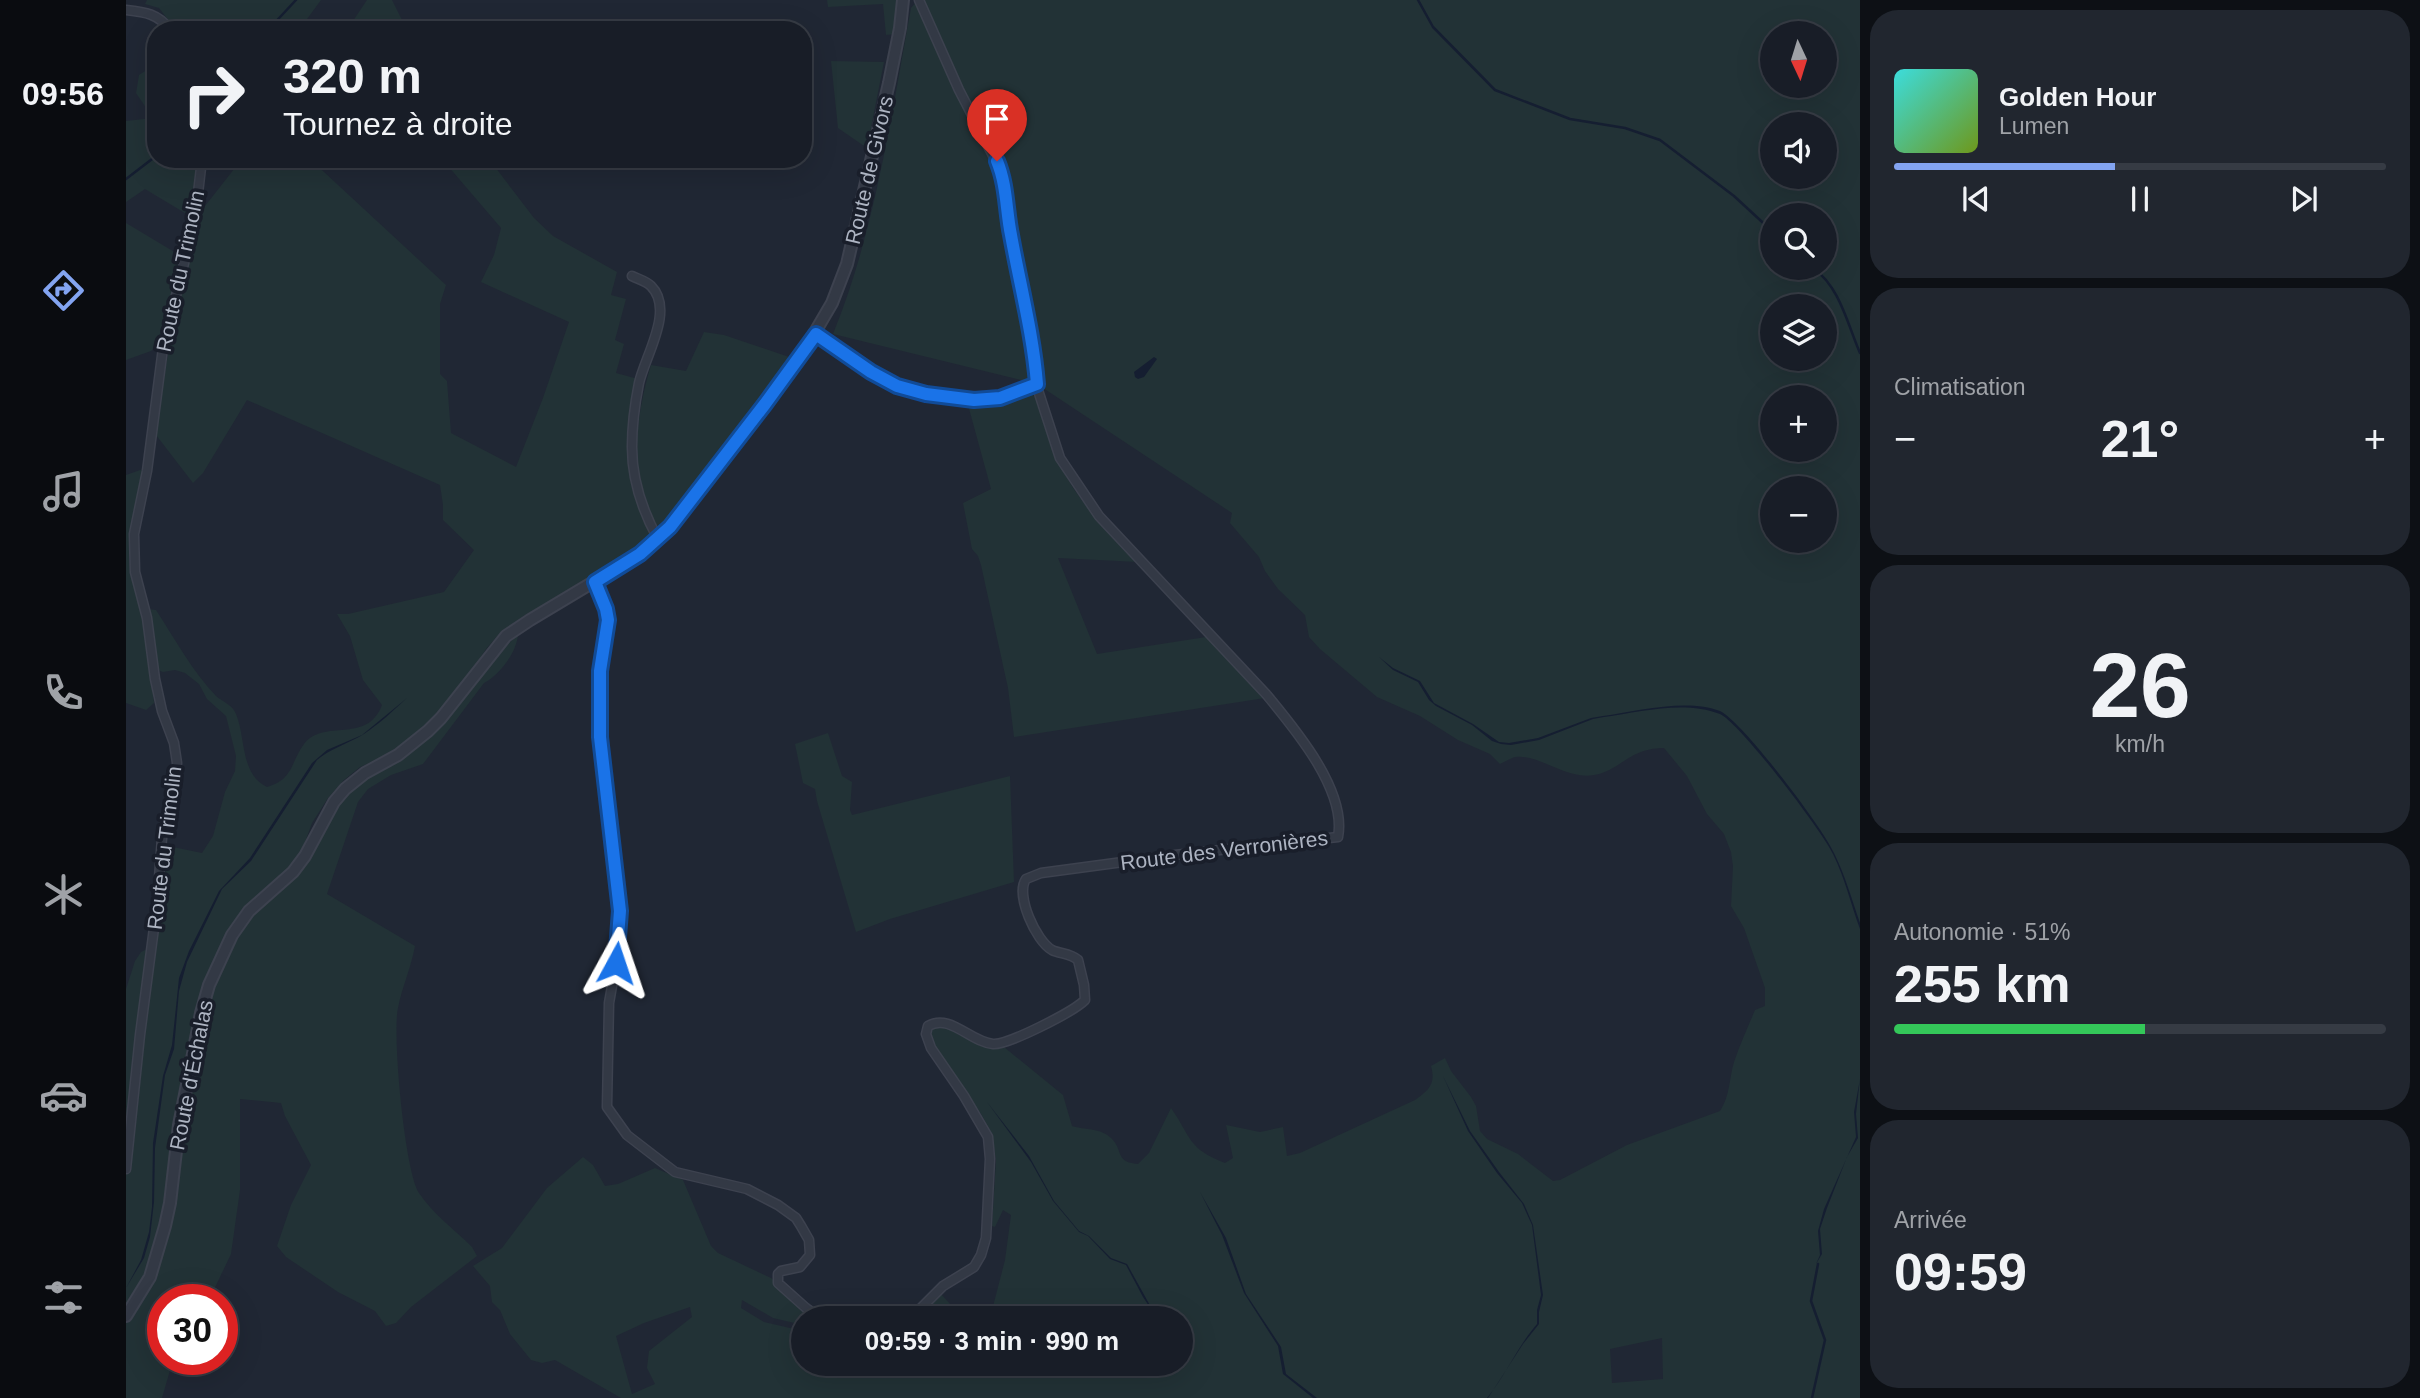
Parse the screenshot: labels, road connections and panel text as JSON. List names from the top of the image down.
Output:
{
  "streets": {
    "street": [
      "Route de Givors",
      "Route du Trimolin",
      "Route des Verronières",
      "Route d'Échalas"
    ]
  },
  "crossings": [
    ["Route de Givors", "Route d'Échalas"]
  ],
  "north": "bottom",
  "page": {
    "tabs": "09:56",
    "map_buttons": ["+", "−"],
    "turn": ["320 m", "Tournez à droite"],
    "song": ["Golden Hour", "Lumen"],
    "tile": [
      "Climatisation",
      ["26", "km/h"],
      ["Autonomie · 51%", "255 km"],
      ["Arrivée", "09:59"]
    ],
    "heat": ["−", "21°", "+"],
    "limit": "30",
    "trip": "09:59 · 3 min · 990 m"
  }
}
